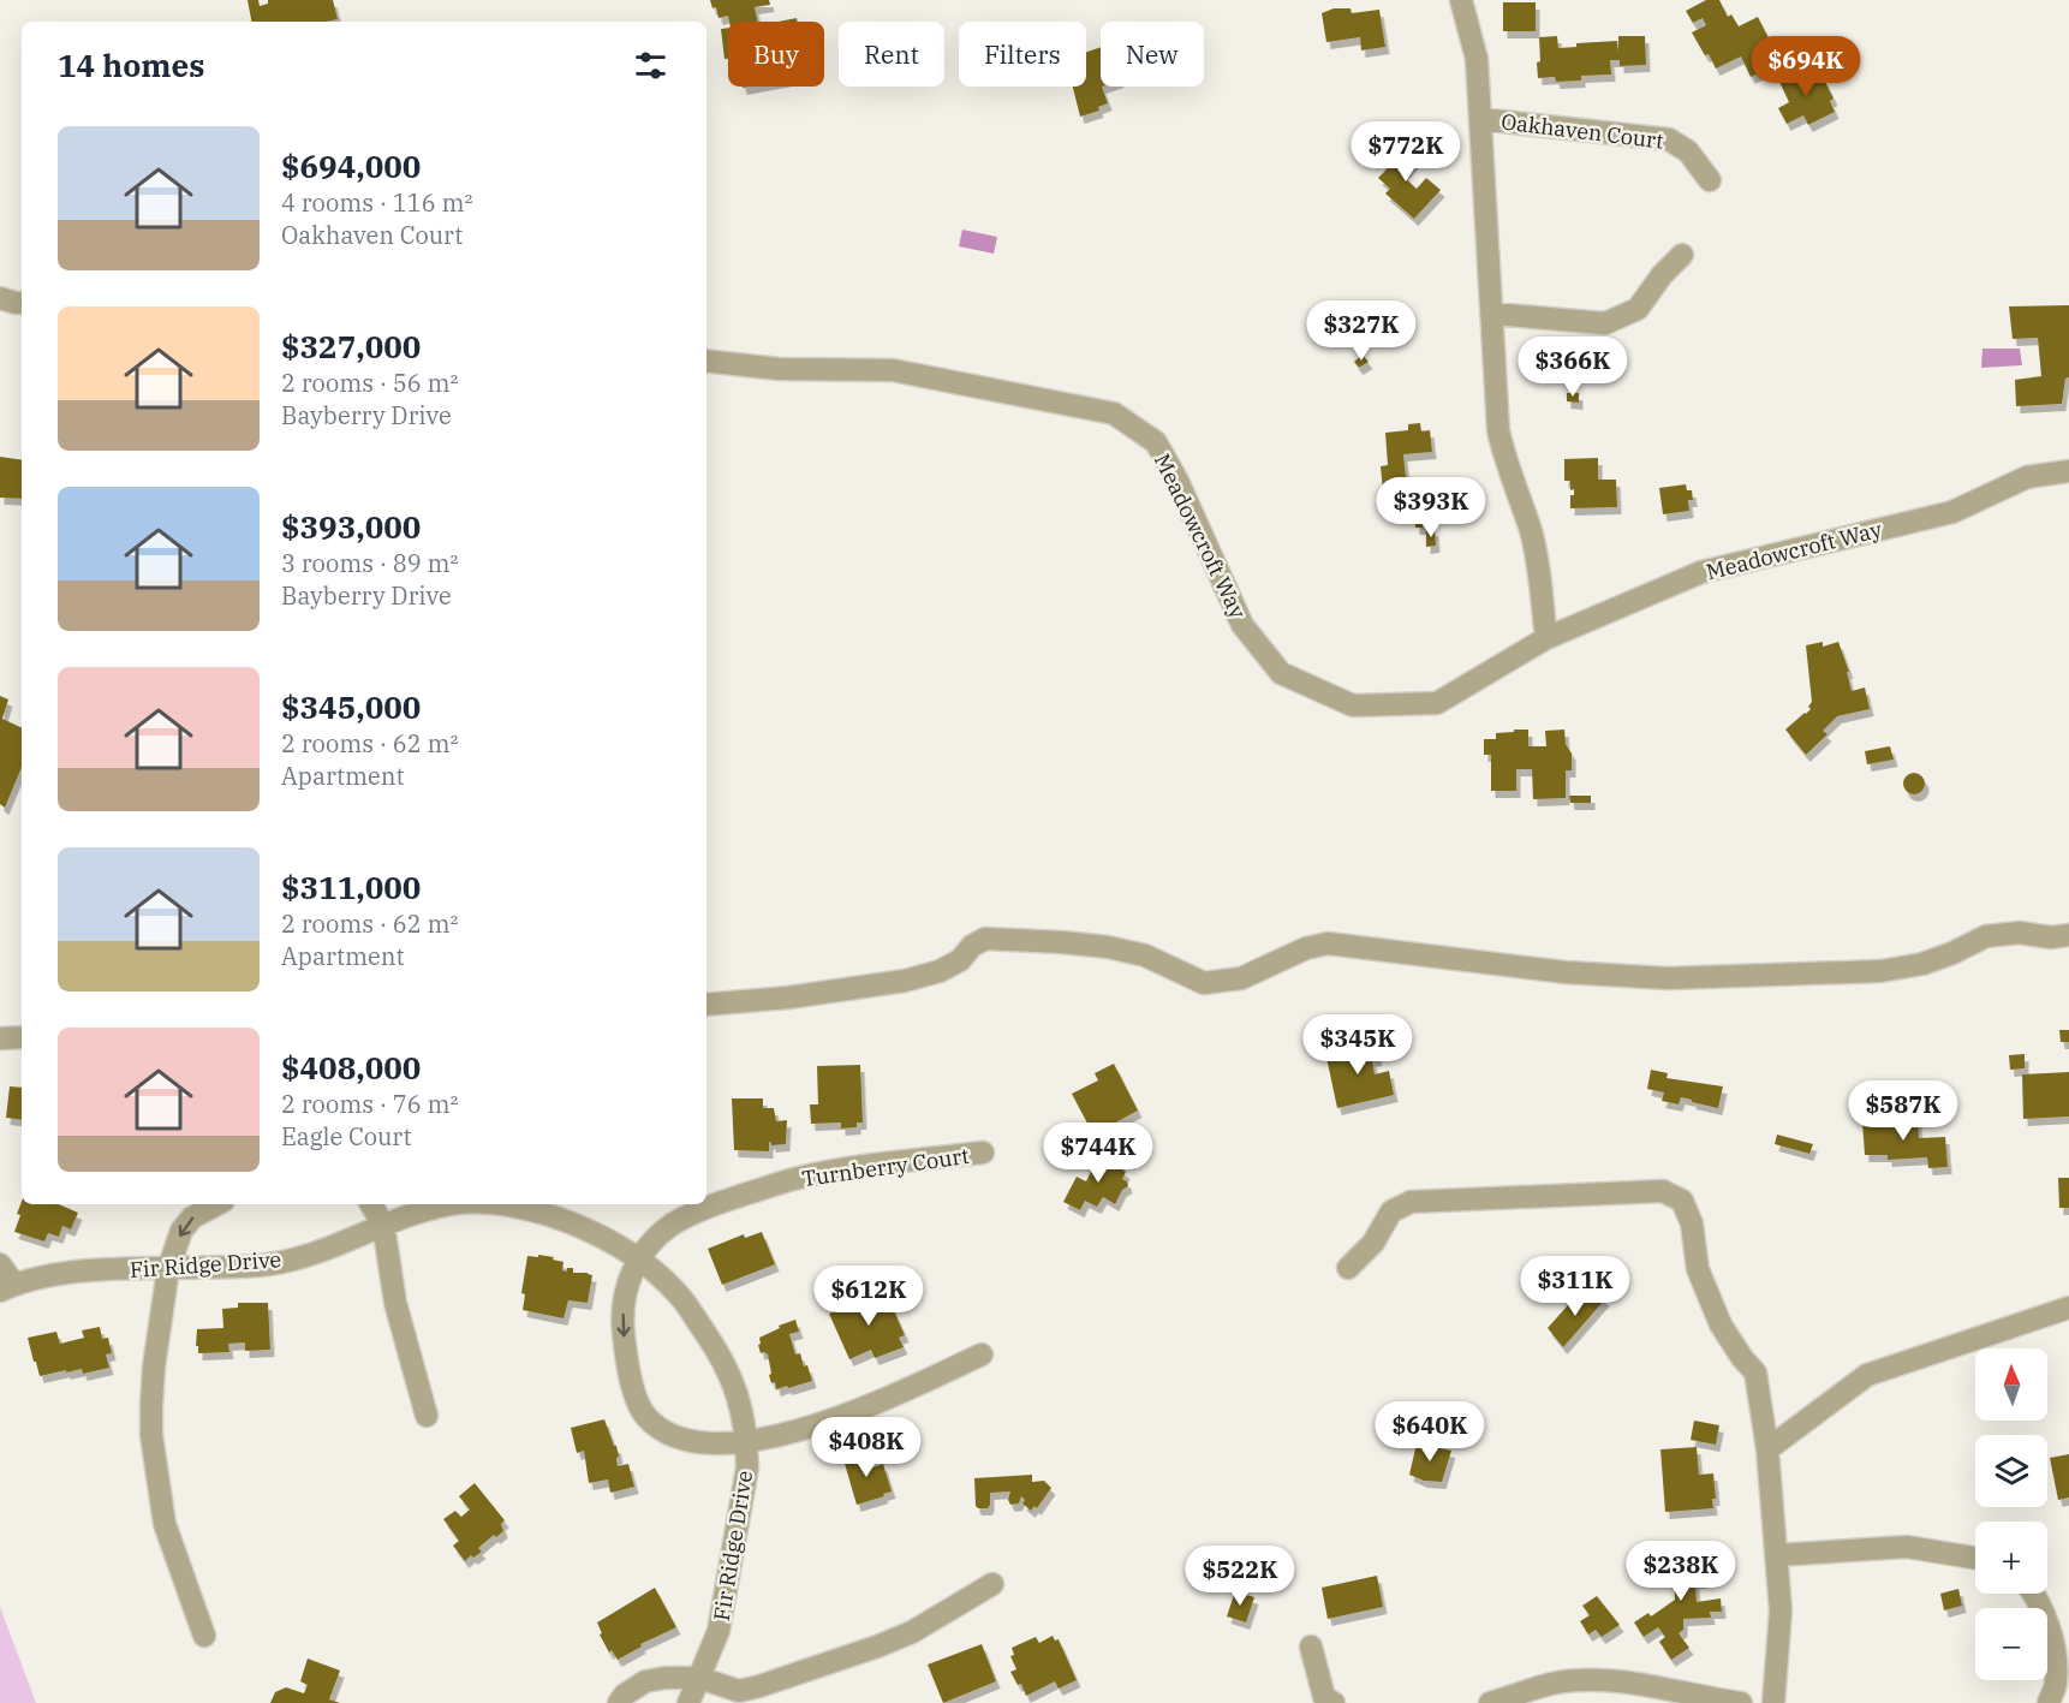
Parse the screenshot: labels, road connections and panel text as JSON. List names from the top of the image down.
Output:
{
  "streets": {
    "street": [
      "Oakhaven Court",
      "Meadowcroft Way",
      "Turnberry Court",
      "Fir Ridge Drive"
    ]
  },
  "crossings": [
    ["Turnberry Court", "Fir Ridge Drive"]
  ],
  "north": "top",
  "page": {
    "chip": [
      "Buy",
      "Rent",
      "Filters",
      "New"
    ],
    "heading": "14 homes",
    "price": [
      "$694K",
      "$772K",
      "$327K",
      "$366K",
      "$393K",
      "$345K",
      "$587K",
      "$744K",
      "$311K",
      "$612K",
      "$640K",
      "$408K",
      "$238K",
      "$522K"
    ],
    "list": [
      {
        "name": "$694,000",
        "note": "4 rooms · 116 m² · Oakhaven Court"
      },
      {
        "name": "$327,000",
        "note": "2 rooms · 56 m² · Bayberry Drive"
      },
      {
        "name": "$393,000",
        "note": "3 rooms · 89 m² · Bayberry Drive"
      },
      {
        "name": "$345,000",
        "note": "2 rooms · 62 m² · Apartment"
      },
      {
        "name": "$311,000",
        "note": "2 rooms · 62 m² · Apartment"
      },
      {
        "name": "$408,000",
        "note": "2 rooms · 76 m² · Eagle Court"
      }
    ],
    "map_buttons": ["+", "−"]
  }
}
